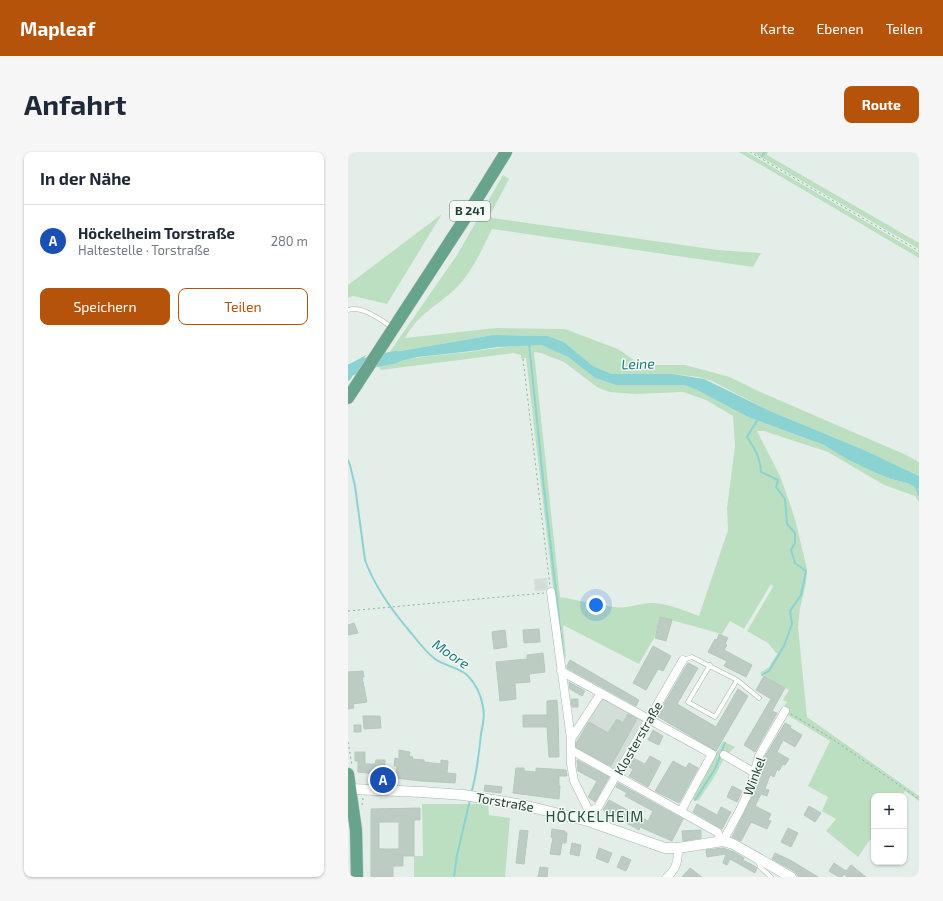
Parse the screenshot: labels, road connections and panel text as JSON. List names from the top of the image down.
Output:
{
  "streets": {
    "main road": ["B 241"],
    "street": ["Klosterstraße", "Winkel", "Torstraße"]
  },
  "crossings": [
    ["Klosterstraße", "Torstraße"],
    ["Winkel", "Torstraße"]
  ],
  "districts": ["HÖCKELHEIM"],
  "water": ["Leine", "Moore"],
  "page": {
    "header": "Mapleaf",
    "nav": ["Karte", "Ebenen", "Teilen"],
    "buttons": [
      "Route",
      ["Speichern", "Teilen"]
    ],
    "title": "Anfahrt",
    "heading": "In der Nähe",
    "list": [
      {
        "mark": "A",
        "name": "Höckelheim Torstraße",
        "note": "Haltestelle · Torstraße",
        "value": "280 m"
      }
    ],
    "pins": "A",
    "map_buttons": ["+", "−"]
  }
}
